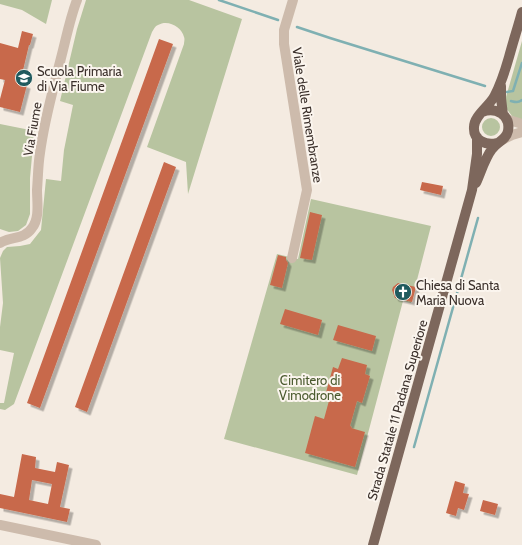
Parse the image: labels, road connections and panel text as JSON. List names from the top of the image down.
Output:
{
  "streets": {
    "main road": ["Strada Statale 11 Padana Superiore"],
    "street": ["Viale delle Rimembranze", "Via Fiume"]
  },
  "parks": ["Cimitero di Vimodrone"],
  "places": {
    "school or university": ["Scuola Primaria di Via Fiume"],
    "church": ["Chiesa di Santa Maria Nuova"]
  }
}
